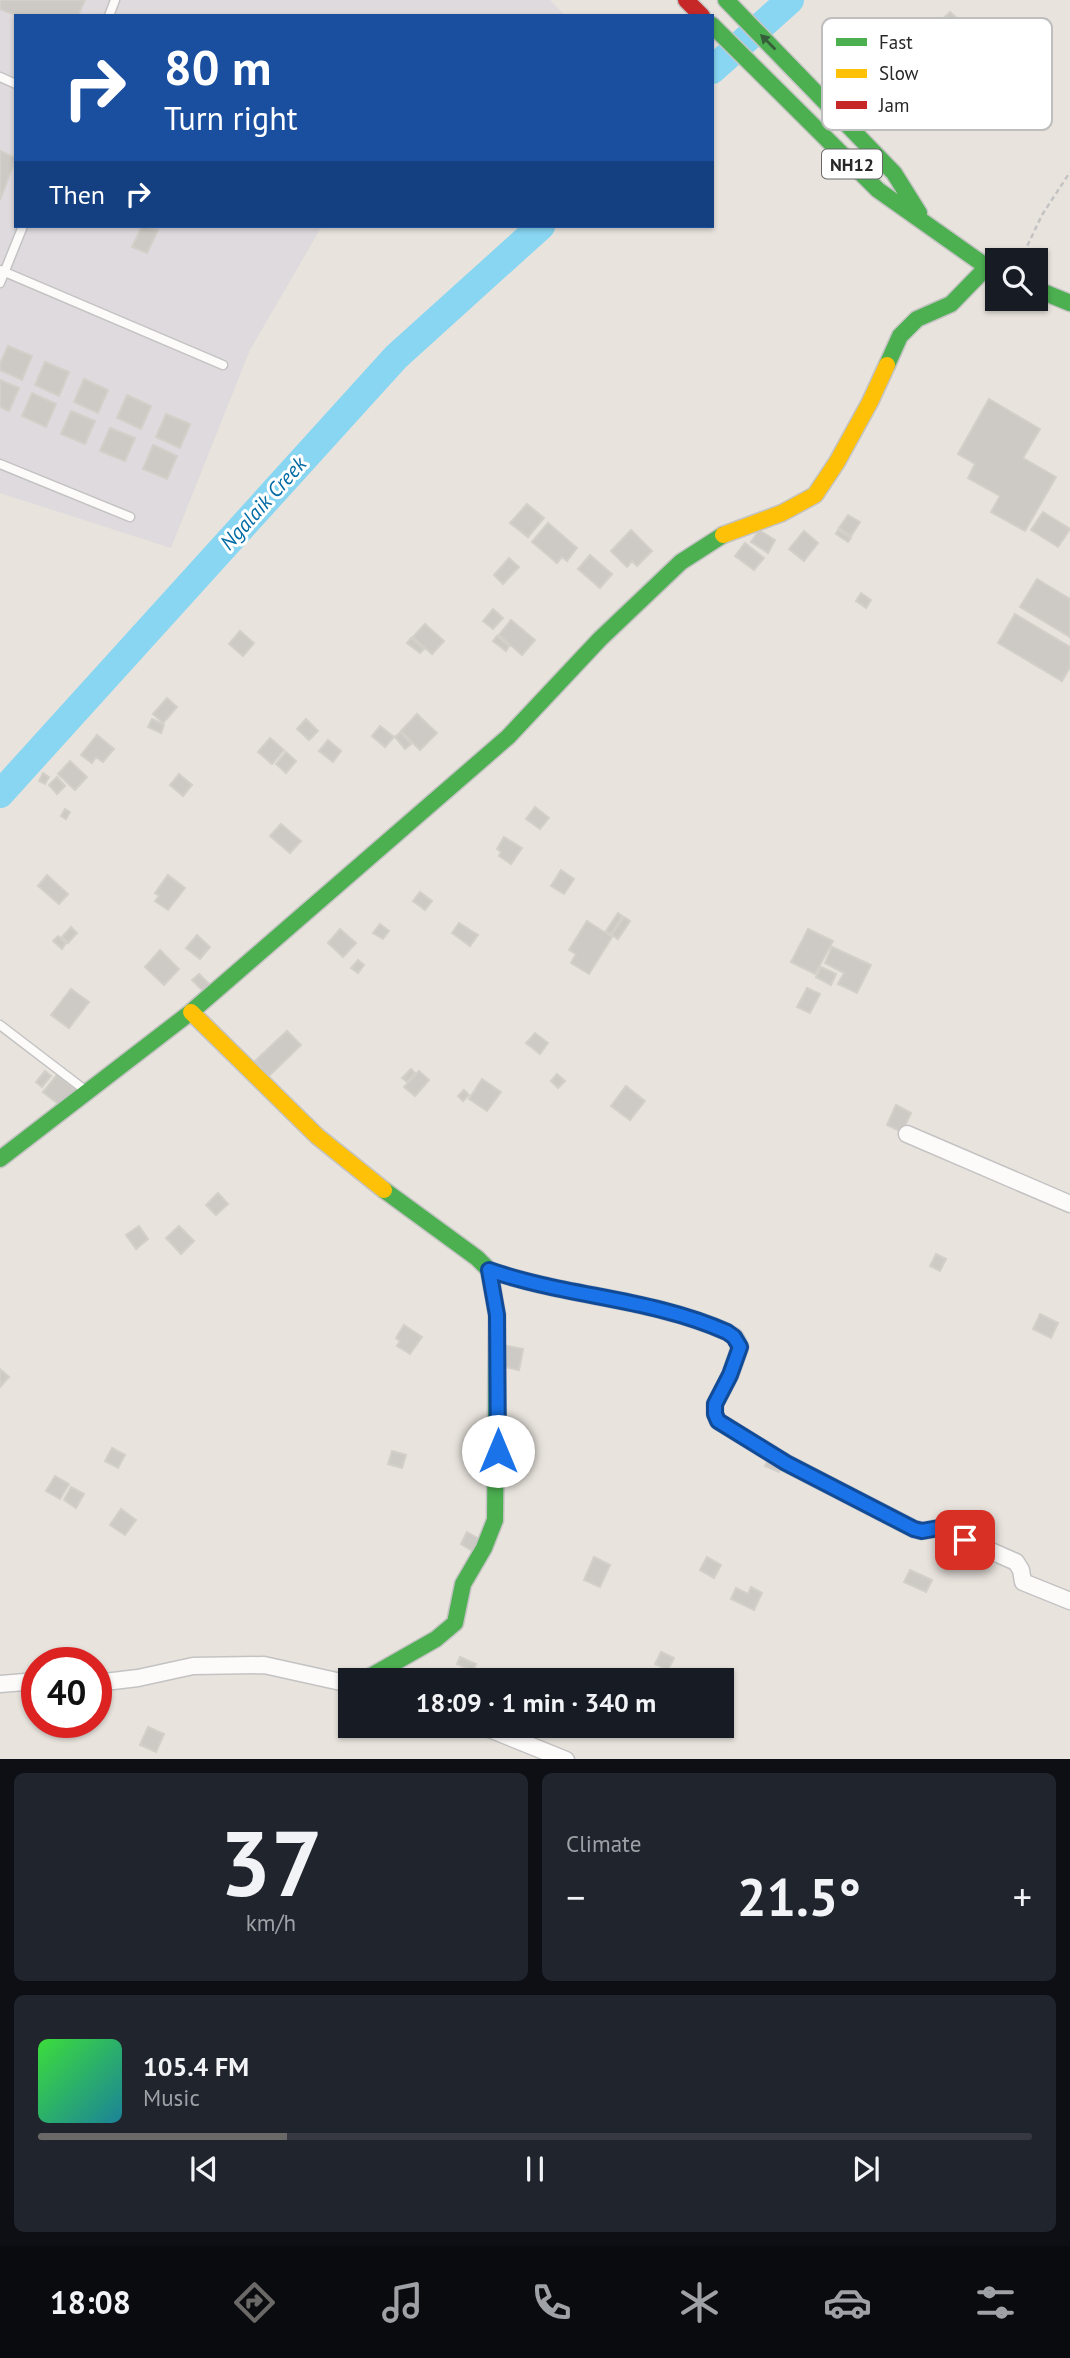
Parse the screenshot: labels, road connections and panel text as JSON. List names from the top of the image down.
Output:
{
  "streets": {
    "main road": ["NH12"]
  },
  "water": ["Ngalaik Creek"],
  "legend": ["Fast", "Slow", "Jam"],
  "page": {
    "turn": ["80 m", "Turn right"],
    "then": "Then",
    "limit": "40",
    "trip": "18:09 · 1 min · 340 m",
    "tile": [
      ["37", "km/h"],
      "Climate"
    ],
    "heat": ["−", "21.5°", "+"],
    "song": ["105.4 FM", "Music"],
    "tabs": "18:08"
  }
}
